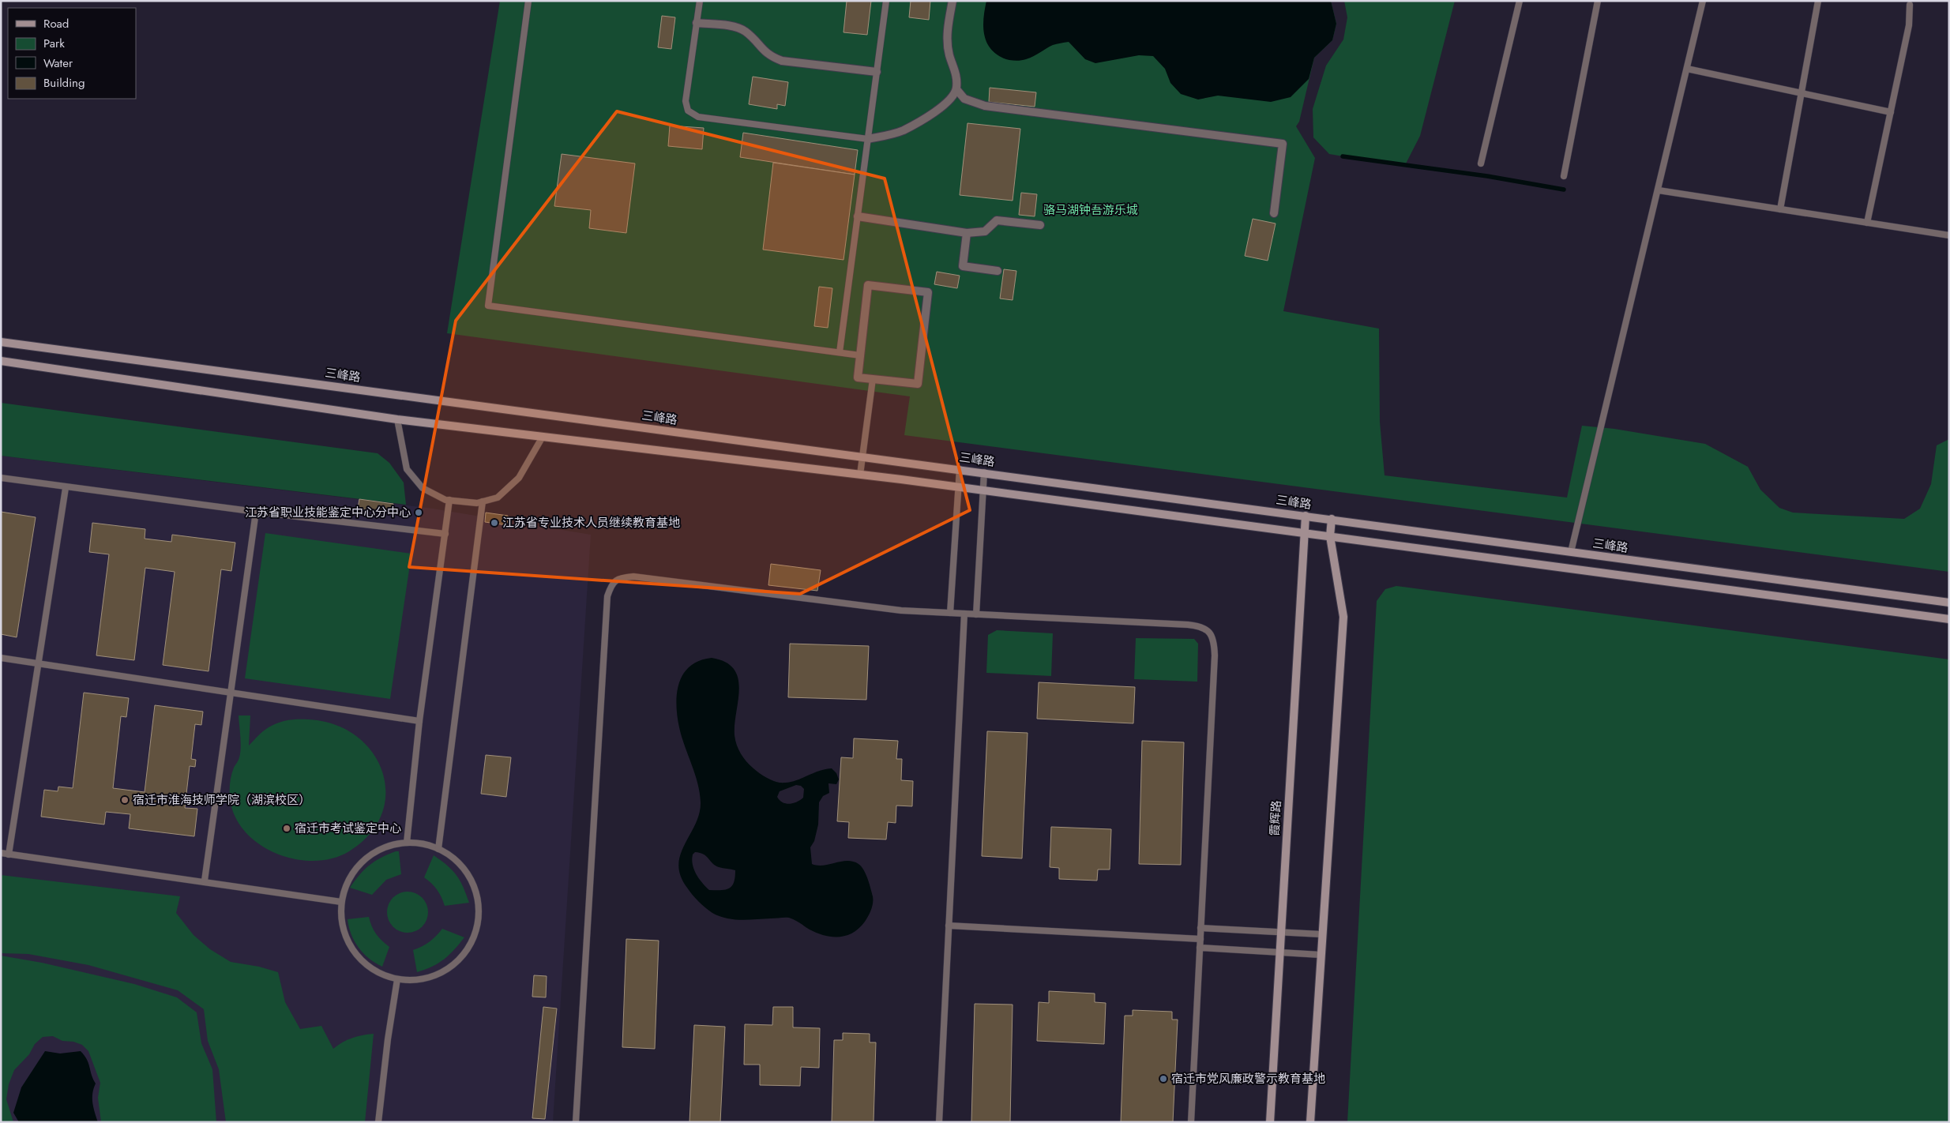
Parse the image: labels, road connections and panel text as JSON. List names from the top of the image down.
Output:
{
  "streets": {
    "main road": ["三峰路", "霞辉路"]
  },
  "crossings": [
    ["三峰路", "霞辉路"]
  ],
  "parks": ["骆马湖钟吾游乐城"],
  "places": [
    "江苏省职业技能鉴定中心分中心",
    "江苏省专业技术人员继续教育基地",
    "宿迁市淮海技师学院（湖滨校区）",
    "宿迁市考试鉴定中心",
    "宿迁市党风廉政警示教育基地"
  ],
  "legend": [
    "Road",
    "Park",
    "Water",
    "Building"
  ]
}
